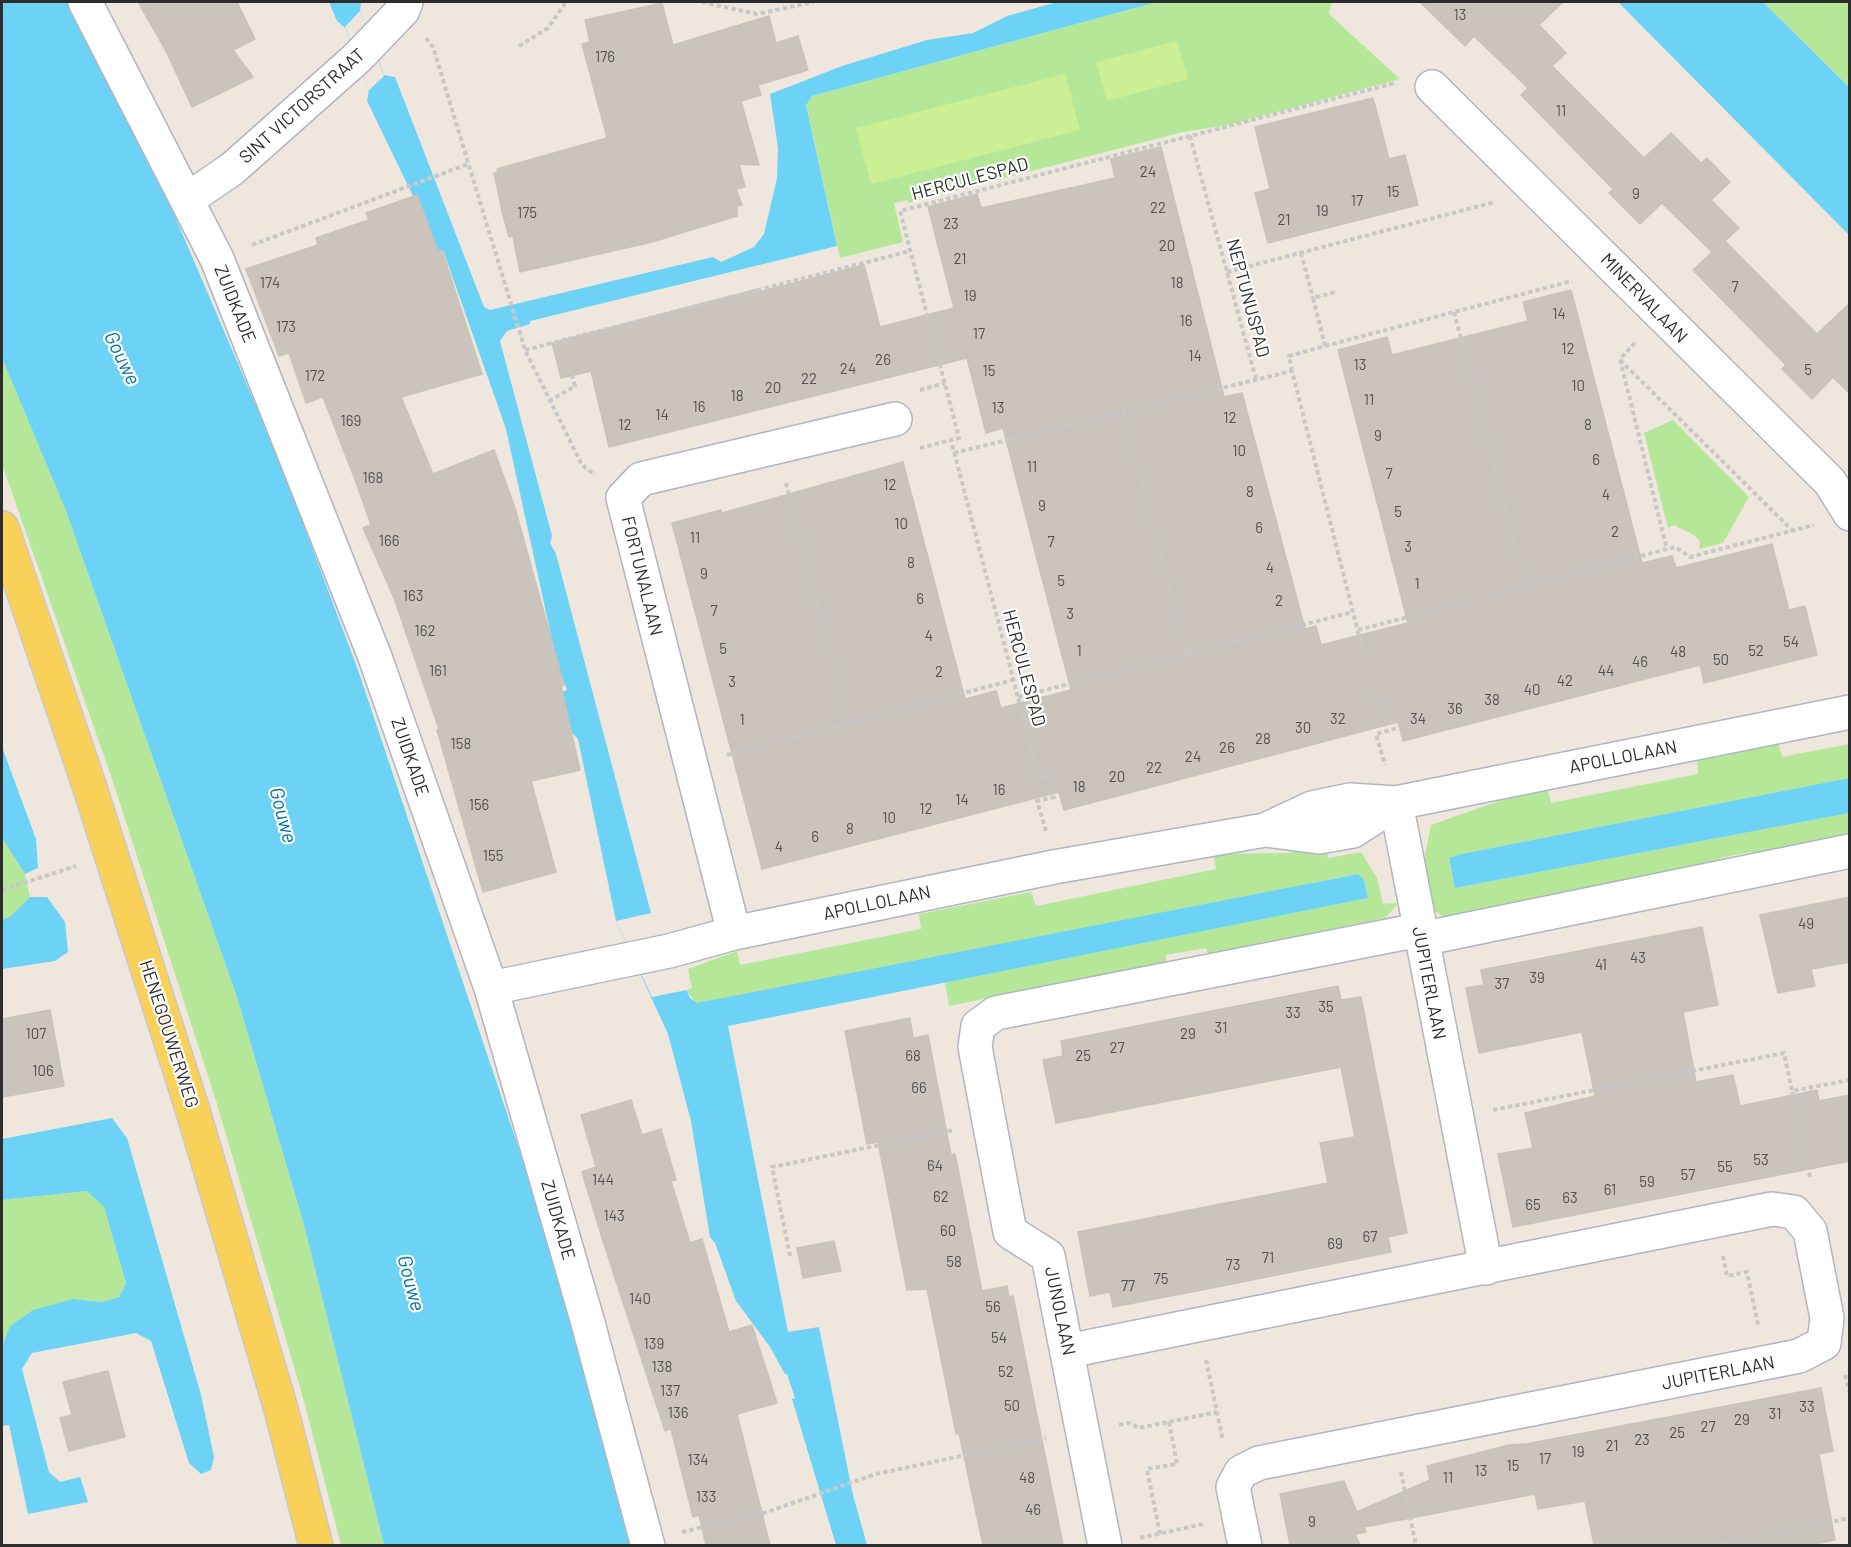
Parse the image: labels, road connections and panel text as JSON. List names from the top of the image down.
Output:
{
  "streets": {
    "main road": ["HENEGOUWERWEG"],
    "street": [
      "SINT VICTORSTRAAT",
      "MINERVALAAN",
      "ZUIDKADE",
      "FORTUNALAAN",
      "APOLLOLAAN",
      "JUPITERLAAN",
      "JUNOLAAN"
    ],
    "path": ["HERCULESPAD", "NEPTUNUSPAD"]
  },
  "crossings": [
    ["SINT VICTORSTRAAT", "ZUIDKADE"],
    ["HERCULESPAD", "NEPTUNUSPAD"],
    ["HERCULESPAD", "APOLLOLAAN"],
    ["ZUIDKADE", "APOLLOLAAN"],
    ["FORTUNALAAN", "APOLLOLAAN"],
    ["APOLLOLAAN", "JUPITERLAAN"],
    ["JUPITERLAAN", "JUNOLAAN"]
  ],
  "water": ["Gouwe"],
  "house_numbers": [
    "13",
    "176",
    "11",
    "24",
    "15",
    "9",
    "17",
    "22",
    "19",
    "175",
    "21",
    "23",
    "20",
    "21",
    "174",
    "18",
    "7",
    "19",
    "14",
    "16",
    "173",
    "17",
    "12",
    "14",
    "26",
    "13",
    "24",
    "5",
    "15",
    "172",
    "22",
    "10",
    "20",
    "18",
    "11",
    "16",
    "13",
    "14",
    "12",
    "169",
    "12",
    "8",
    "9",
    "10",
    "6",
    "11",
    "7",
    "168",
    "12",
    "8",
    "4",
    "9",
    "5",
    "10",
    "6",
    "2",
    "11",
    "166",
    "7",
    "3",
    "8",
    "4",
    "9",
    "5",
    "1",
    "163",
    "6",
    "2",
    "7",
    "3",
    "162",
    "4",
    "54",
    "5",
    "1",
    "52",
    "48",
    "50",
    "46",
    "161",
    "44",
    "2",
    "42",
    "3",
    "40",
    "38",
    "36",
    "32",
    "34",
    "1",
    "30",
    "28",
    "158",
    "26",
    "24",
    "22",
    "20",
    "18",
    "16",
    "14",
    "156",
    "12",
    "10",
    "8",
    "6",
    "4",
    "155",
    "49",
    "43",
    "41",
    "39",
    "37",
    "35",
    "33",
    "31",
    "107",
    "29",
    "27",
    "68",
    "25",
    "106",
    "66",
    "53",
    "64",
    "55",
    "57",
    "144",
    "59",
    "61",
    "62",
    "63",
    "65",
    "143",
    "60",
    "67",
    "69",
    "71",
    "58",
    "73",
    "75",
    "77",
    "140",
    "56",
    "54",
    "139",
    "138",
    "52",
    "137",
    "50",
    "33",
    "136",
    "31",
    "29",
    "27",
    "25",
    "23",
    "21",
    "19",
    "17",
    "134",
    "15",
    "13",
    "48",
    "11",
    "133",
    "46",
    "9"
  ]
}
